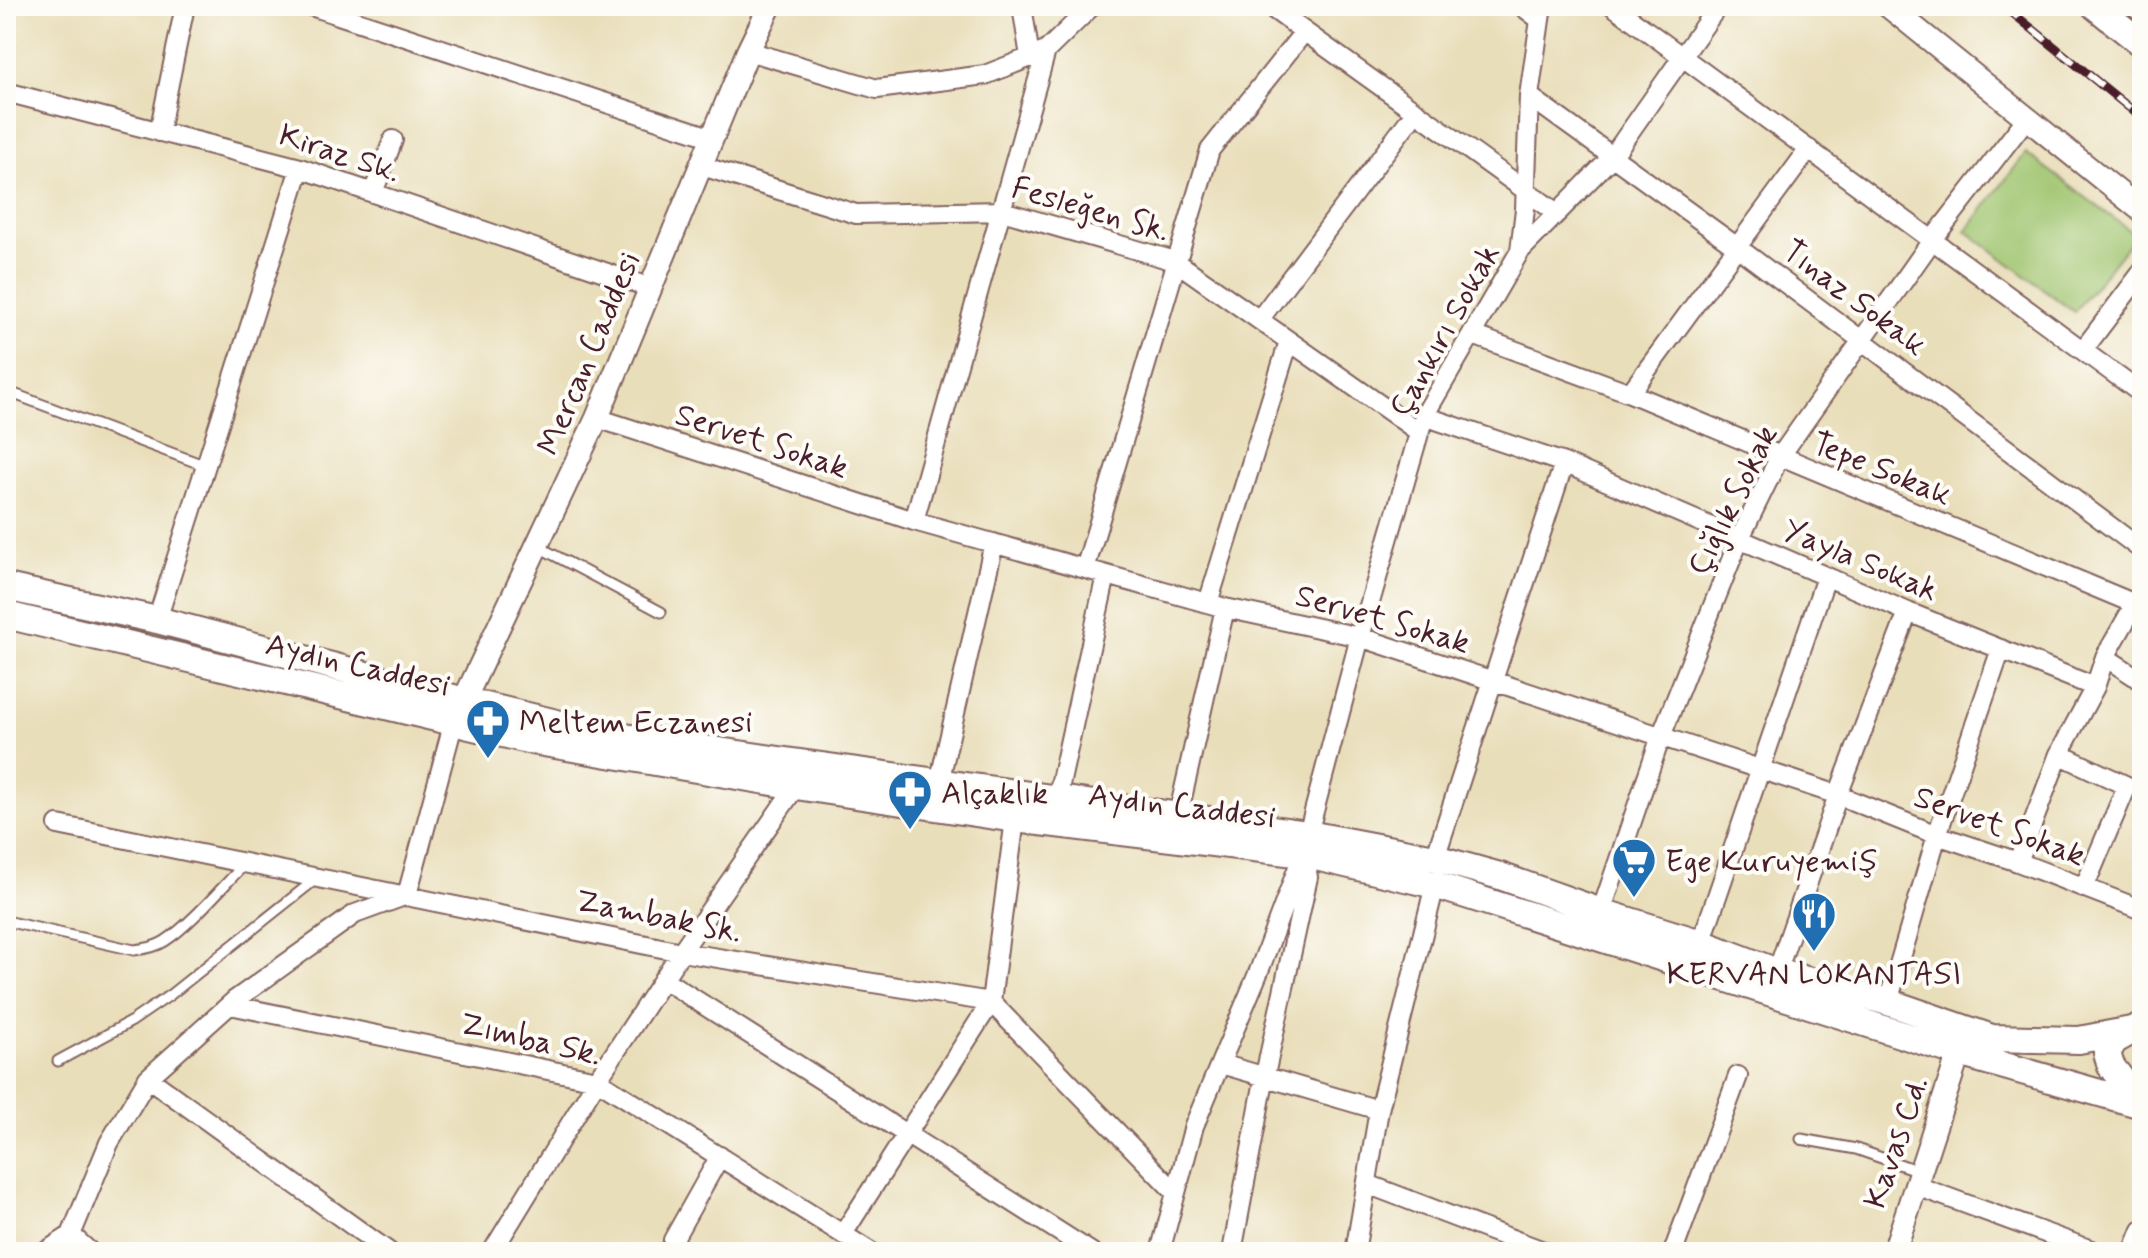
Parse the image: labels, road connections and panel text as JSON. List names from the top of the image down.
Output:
{
  "streets": {
    "main road": ["Aydın Caddesi"],
    "street": [
      "Kiraz Sk.",
      "Fesleğen Sk.",
      "Tınaz Sokak",
      "Çankırı Sokak",
      "Mercan Caddesi",
      "Servet Sokak",
      "Tepe Sokak",
      "Çığlık Sokak",
      "Yayla Sokak",
      "Zambak Sk.",
      "Zımba Sk.",
      "Kavas Cd."
    ]
  },
  "crossings": [
    ["Kiraz Sk.", "Mercan Caddesi"],
    ["Fesleğen Sk.", "Çankırı Sokak"],
    ["Fesleğen Sk.", "Mercan Caddesi"],
    ["Fesleğen Sk.", "Yayla Sokak"],
    ["Tınaz Sokak", "Çankırı Sokak"],
    ["Tınaz Sokak", "Çığlık Sokak"],
    ["Çankırı Sokak", "Servet Sokak"],
    ["Çankırı Sokak", "Tepe Sokak"],
    ["Çankırı Sokak", "Yayla Sokak"],
    ["Çankırı Sokak", "Aydın Caddesi"],
    ["Mercan Caddesi", "Servet Sokak"],
    ["Mercan Caddesi", "Aydın Caddesi"],
    ["Servet Sokak", "Çığlık Sokak"],
    ["Tepe Sokak", "Çığlık Sokak"],
    ["Çığlık Sokak", "Yayla Sokak"],
    ["Çığlık Sokak", "Aydın Caddesi"],
    ["Aydın Caddesi", "Kavas Cd."]
  ],
  "places": {
    "pharmacy": ["Meltem Eczanesi", "Alçaklık"],
    "supermarket": ["Ege Kuruyemiş"],
    "restaurant": ["KERVAN LOKANTASI"]
  }
}
